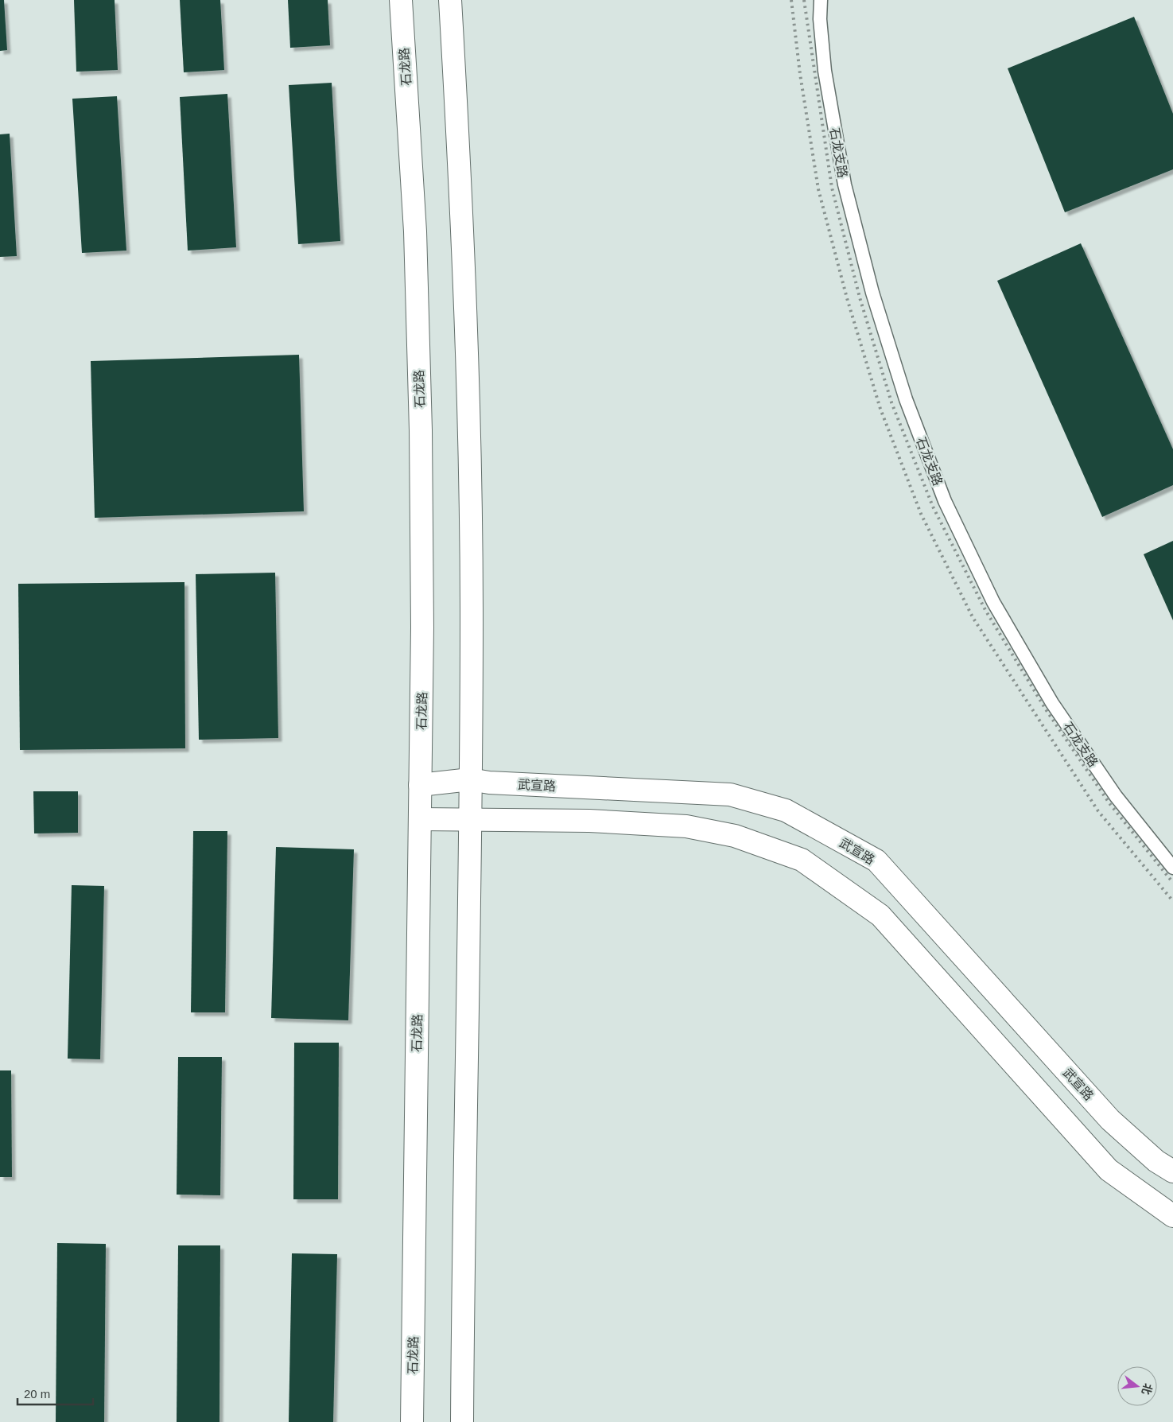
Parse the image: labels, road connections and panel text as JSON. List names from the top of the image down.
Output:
{
  "streets": {
    "main road": ["石龙路", "武宣路"],
    "lane": ["石龙支路"]
  },
  "crossings": [
    ["石龙路", "武宣路"]
  ],
  "scale_bar": "20 m",
  "north": "right"
}
